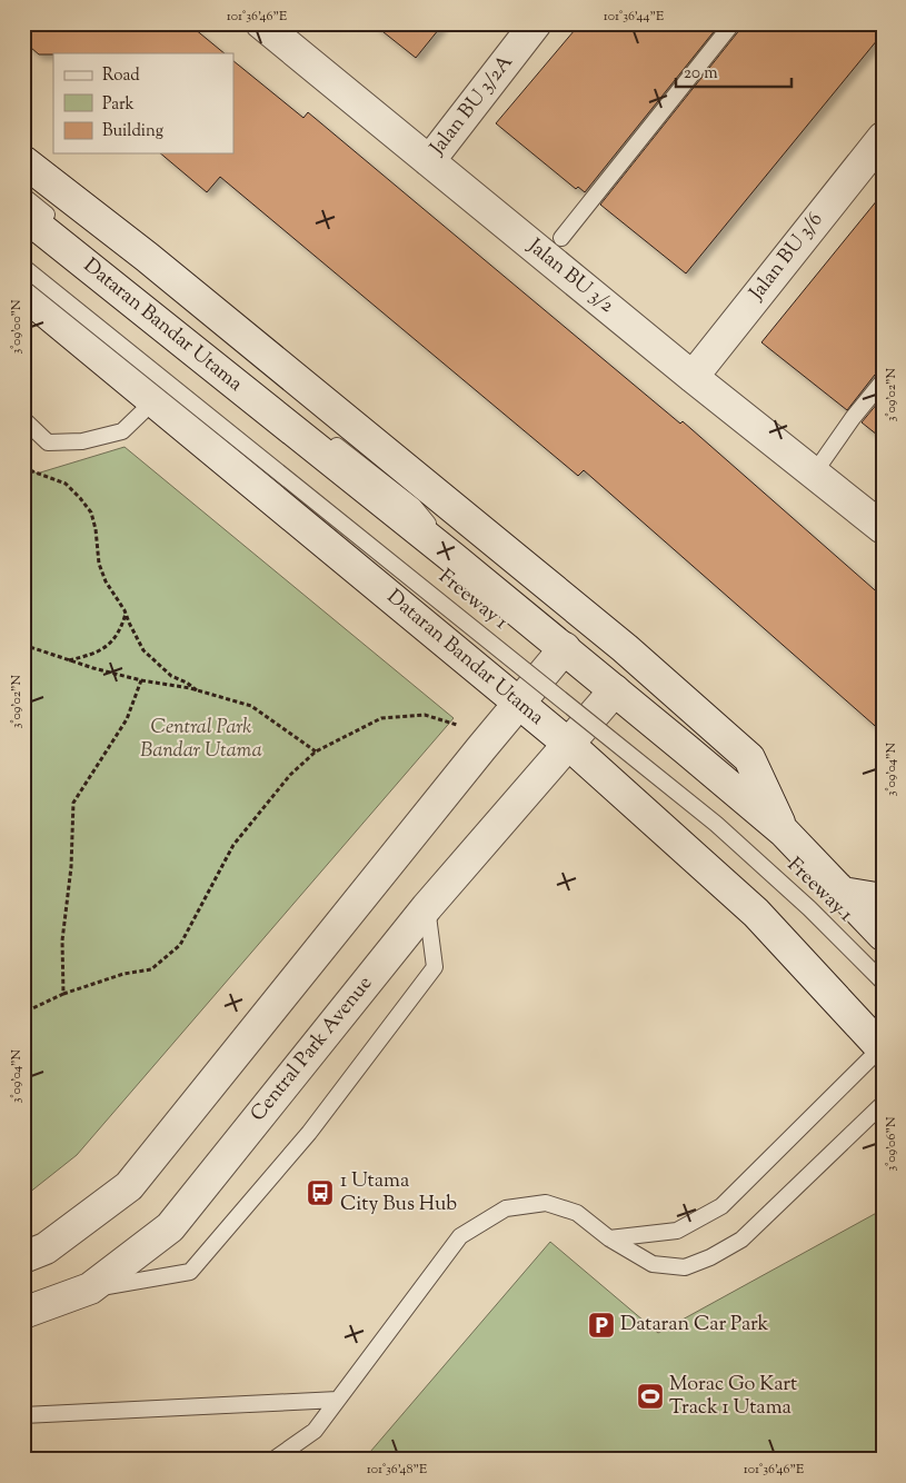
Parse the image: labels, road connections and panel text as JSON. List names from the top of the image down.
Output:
{
  "streets": {
    "main road": [
      "Jalan BU 3/2A",
      "Jalan BU 3/6",
      "Jalan BU 3/2",
      "Dataran Bandar Utama",
      "Central Park Avenue"
    ],
    "lane": ["Freeway 1"]
  },
  "crossings": [
    ["Jalan BU 3/2A", "Jalan BU 3/2"],
    ["Jalan BU 3/6", "Jalan BU 3/2"],
    ["Dataran Bandar Utama", "Central Park Avenue"]
  ],
  "parks": ["Central Park Bandar Utama"],
  "places": {
    "bus stop": ["1 Utama City Bus Hub"],
    "parking": ["Dataran Car Park"],
    "sports": ["Morac Go Kart Track 1 Utama"]
  },
  "legend": ["Road", "Park", "Building"],
  "scale_bar": "20 m",
  "coordinates": [
    "101°36'46\"E",
    "101°36'44\"E",
    "3°09'00\"N",
    "3°09'02\"N",
    "3°09'04\"N",
    "3°09'06\"N",
    "101°36'48\"E"
  ]
}
